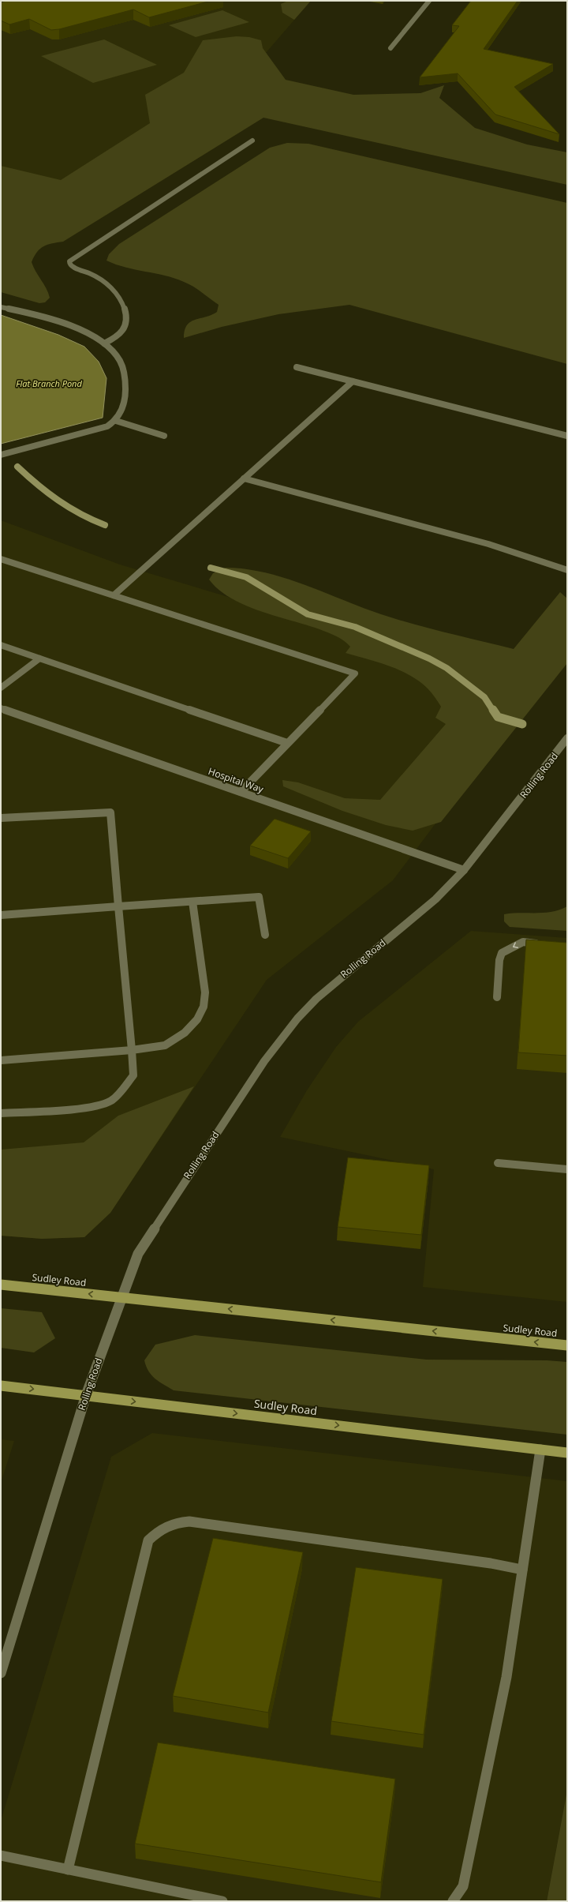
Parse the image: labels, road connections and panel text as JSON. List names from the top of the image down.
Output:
{
  "streets": {
    "main road": ["Sudley Road"],
    "street": ["Rolling Road", "Hospital Way"]
  },
  "crossings": [
    ["Rolling Road", "Hospital Way"],
    ["Rolling Road", "Sudley Road"]
  ],
  "water": ["Flat Branch Pond"]
}
